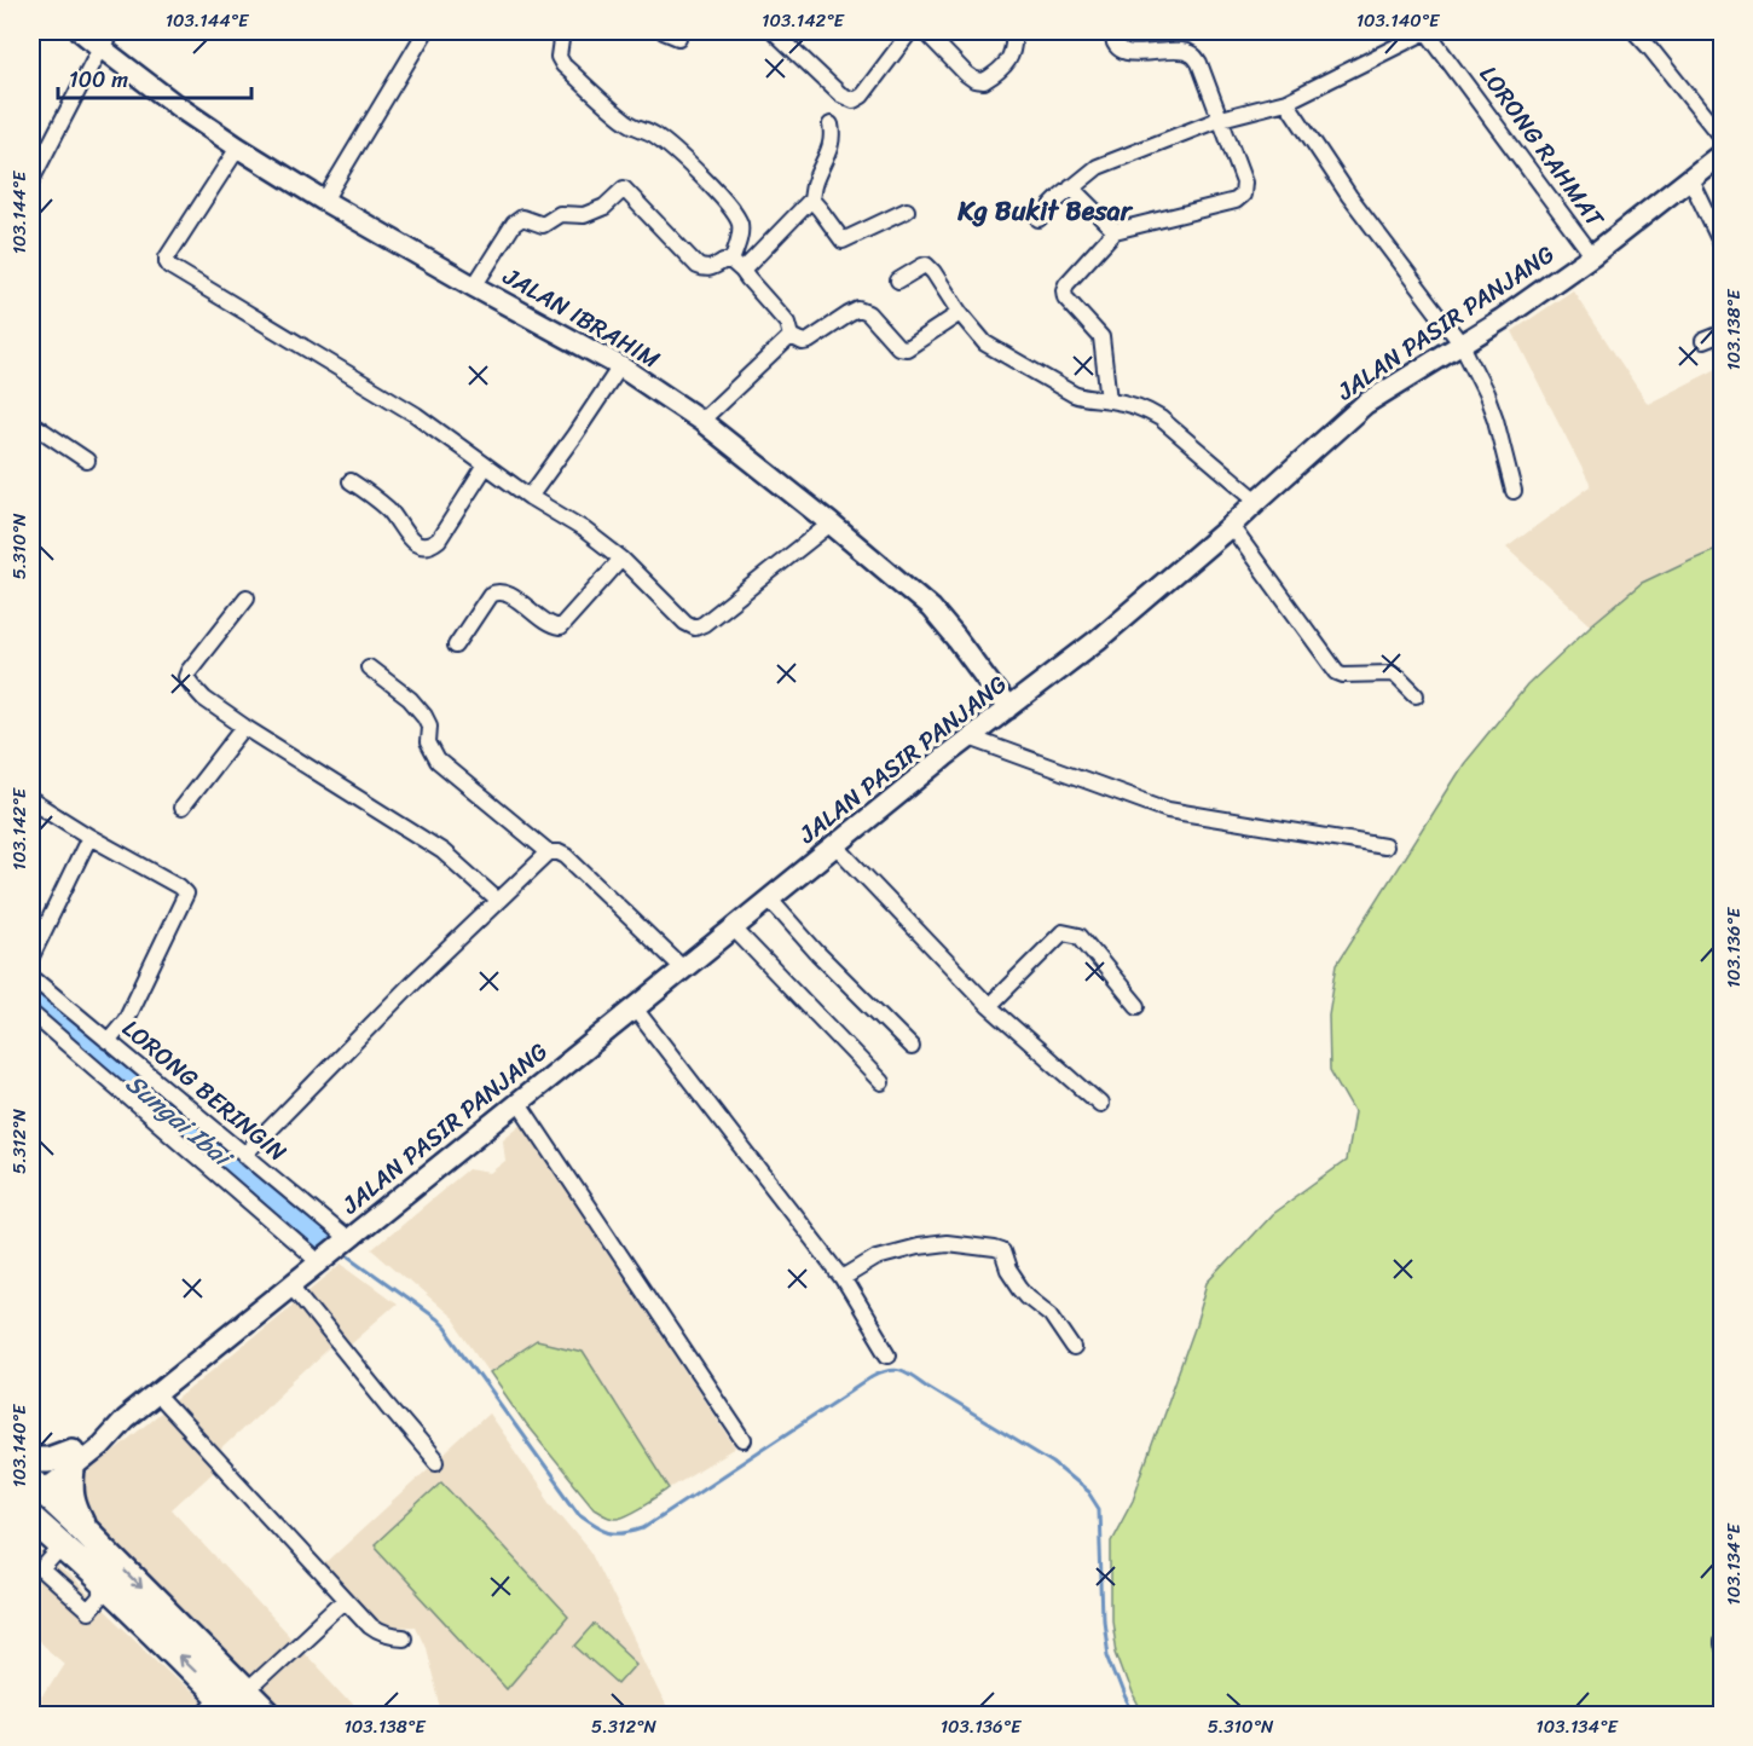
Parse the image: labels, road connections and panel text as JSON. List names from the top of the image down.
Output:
{
  "streets": {
    "main road": ["JALAN IBRAHIM", "JALAN PASIR PANJANG"],
    "street": ["LORONG RAHMAT", "LORONG BERINGIN"]
  },
  "crossings": [
    ["LORONG RAHMAT", "JALAN PASIR PANJANG"],
    ["JALAN IBRAHIM", "JALAN PASIR PANJANG"],
    ["JALAN PASIR PANJANG", "LORONG BERINGIN"]
  ],
  "districts": ["Kg Bukit Besar"],
  "water": ["Sungai Ibai"],
  "scale_bar": "100 m",
  "coordinates": [
    "103.144°E",
    "103.142°E",
    "103.140°E",
    "103.138°E",
    "5.310°N",
    "103.136°E",
    "5.312°N",
    "103.134°E"
  ]
}
